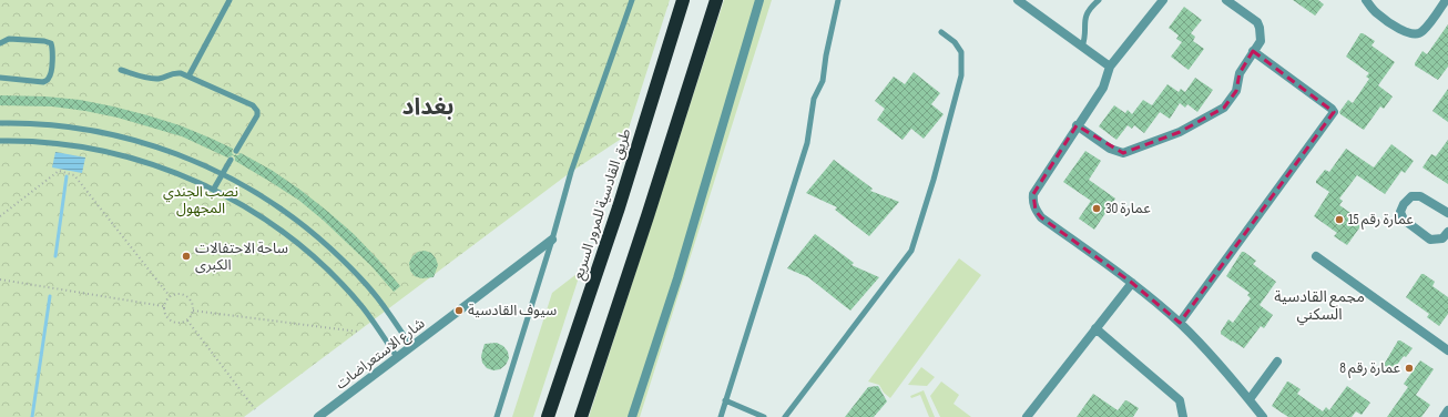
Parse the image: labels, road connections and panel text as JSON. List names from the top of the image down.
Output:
{
  "streets": {
    "highway": ["طريق القادسية للمرور السريع"],
    "street": ["شارع الاستعراضات"]
  },
  "districts": ["بغداد", "مجمع القادسية السكني"],
  "parks": ["نصب الجندي المجهول"],
  "places": [
    "عمارة 30",
    "عمارة رقم 15",
    "ساحة الاحتفالات الكبرى",
    "سيوف القادسية",
    "عمارة رقم 8"
  ]
}
